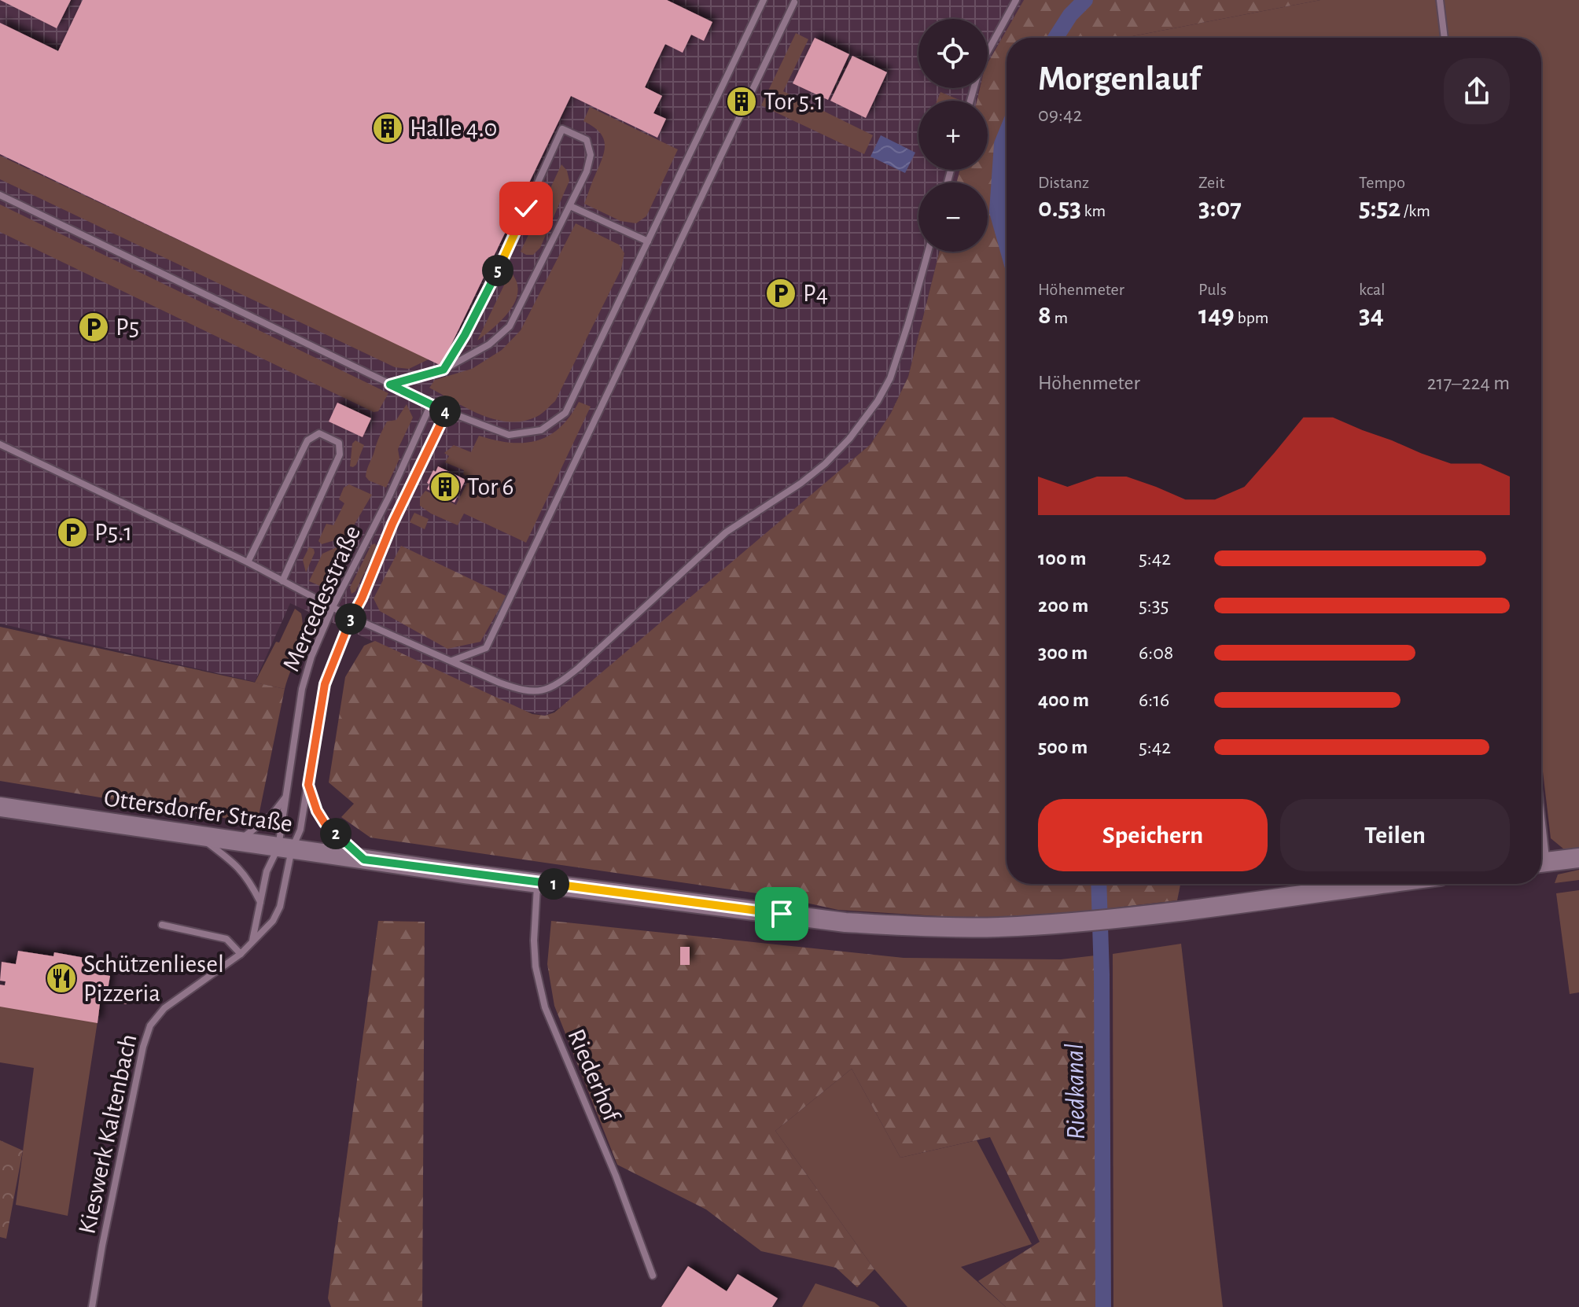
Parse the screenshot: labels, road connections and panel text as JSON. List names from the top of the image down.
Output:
{
  "streets": {
    "street": ["Ottersdorfer Straße"],
    "lane": ["Mercedesstraße", "Riederhof", "Kieswerk Kaltenbach"]
  },
  "crossings": [
    ["Mercedesstraße", "Ottersdorfer Straße"],
    ["Mercedesstraße", "Kieswerk Kaltenbach"],
    ["Ottersdorfer Straße", "Riederhof"],
    ["Ottersdorfer Straße", "Kieswerk Kaltenbach"]
  ],
  "water": ["Riedkanal"],
  "places": {
    "building": ["Tor 5.1", "Halle 4.0", "Tor 6"],
    "parking": ["P4", "P5", "P5.1"],
    "restaurant": ["Schützenliesel Pizzeria"]
  },
  "page": {
    "map_buttons": ["+", "−"],
    "heading": ["Morgenlauf", "09:42"],
    "stats": [
      ["Distanz", "0.53 km"],
      ["Zeit", "3:07"],
      ["Tempo", "5:52 /km"],
      ["Höhenmeter", "8 m"],
      ["Puls", "149 bpm"],
      ["kcal", "34"]
    ],
    "pins": [
      "5",
      "4",
      "3",
      "2",
      "1"
    ],
    "chart": ["Höhenmeter", "217–224 m"],
    "list": [
      {
        "name": "100 m",
        "note": "5:42"
      },
      {
        "name": "200 m",
        "note": "5:35"
      },
      {
        "name": "300 m",
        "note": "6:08"
      },
      {
        "name": "400 m",
        "note": "6:16"
      },
      {
        "name": "500 m",
        "note": "5:42"
      }
    ],
    "buttons": ["Speichern", "Teilen"]
  }
}
